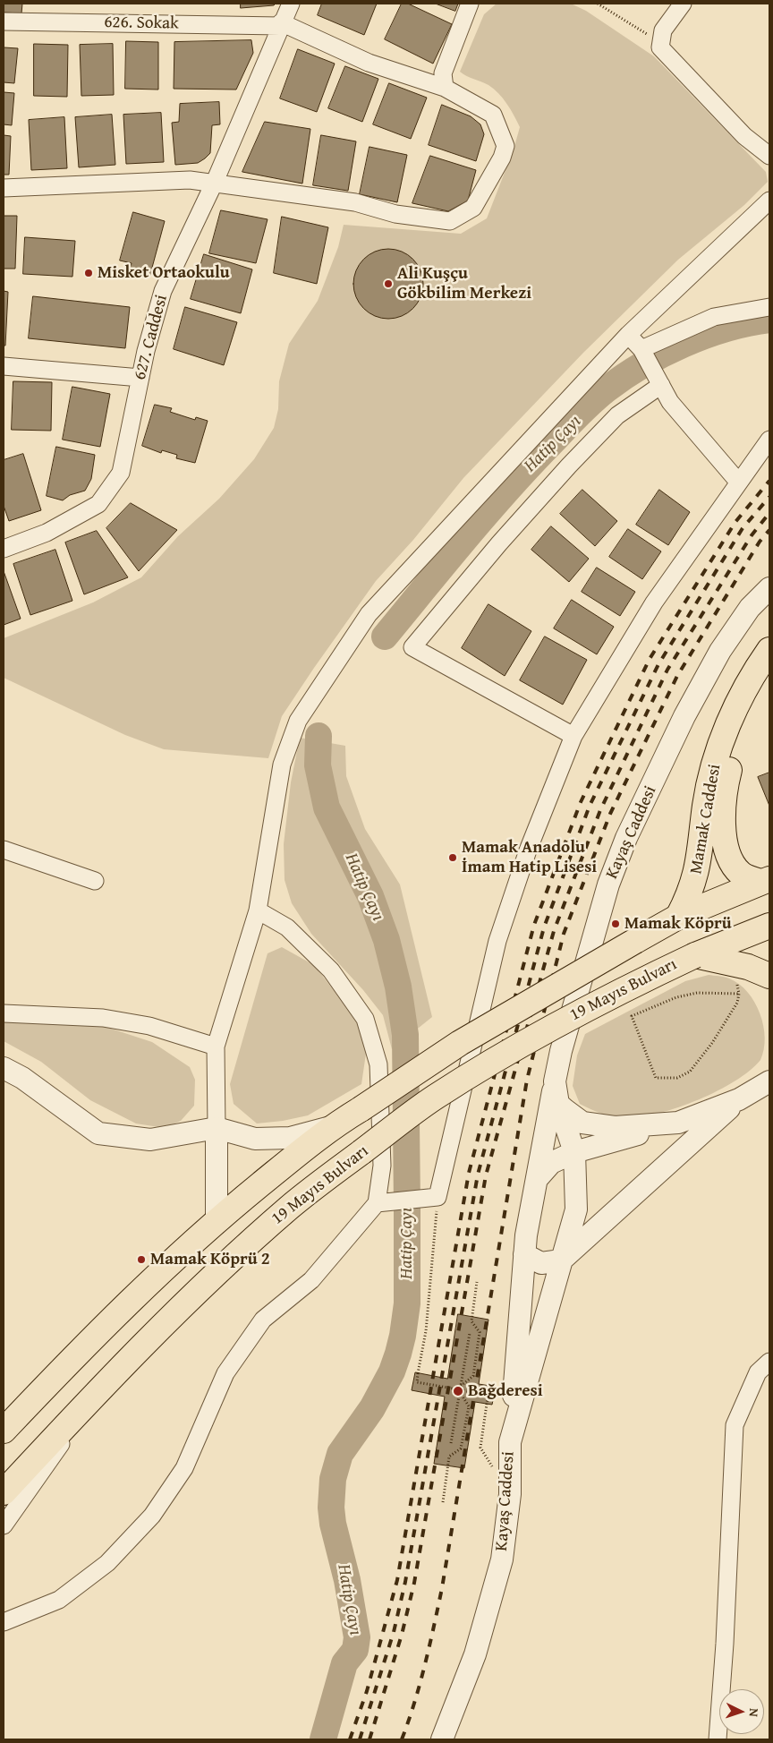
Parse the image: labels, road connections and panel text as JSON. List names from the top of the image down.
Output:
{
  "streets": {
    "main road": ["Mamak Caddesi", "19 Mayıs Bulvarı"],
    "street": ["626. Sokak", "627. Caddesi", "Kayaş Caddesi"]
  },
  "crossings": [
    ["626. Sokak", "627. Caddesi"],
    ["Mamak Caddesi", "19 Mayıs Bulvarı"]
  ],
  "water": ["Hatip Çayı"],
  "places": [
    "Misket Ortaokulu",
    "Ali Kuşçu Gökbilim Merkezi",
    "Mamak Anadolu İmam Hatip Lisesi",
    "Mamak Köprü",
    "Mamak Köprü 2",
    "Bağderesi"
  ],
  "north": "right"
}
